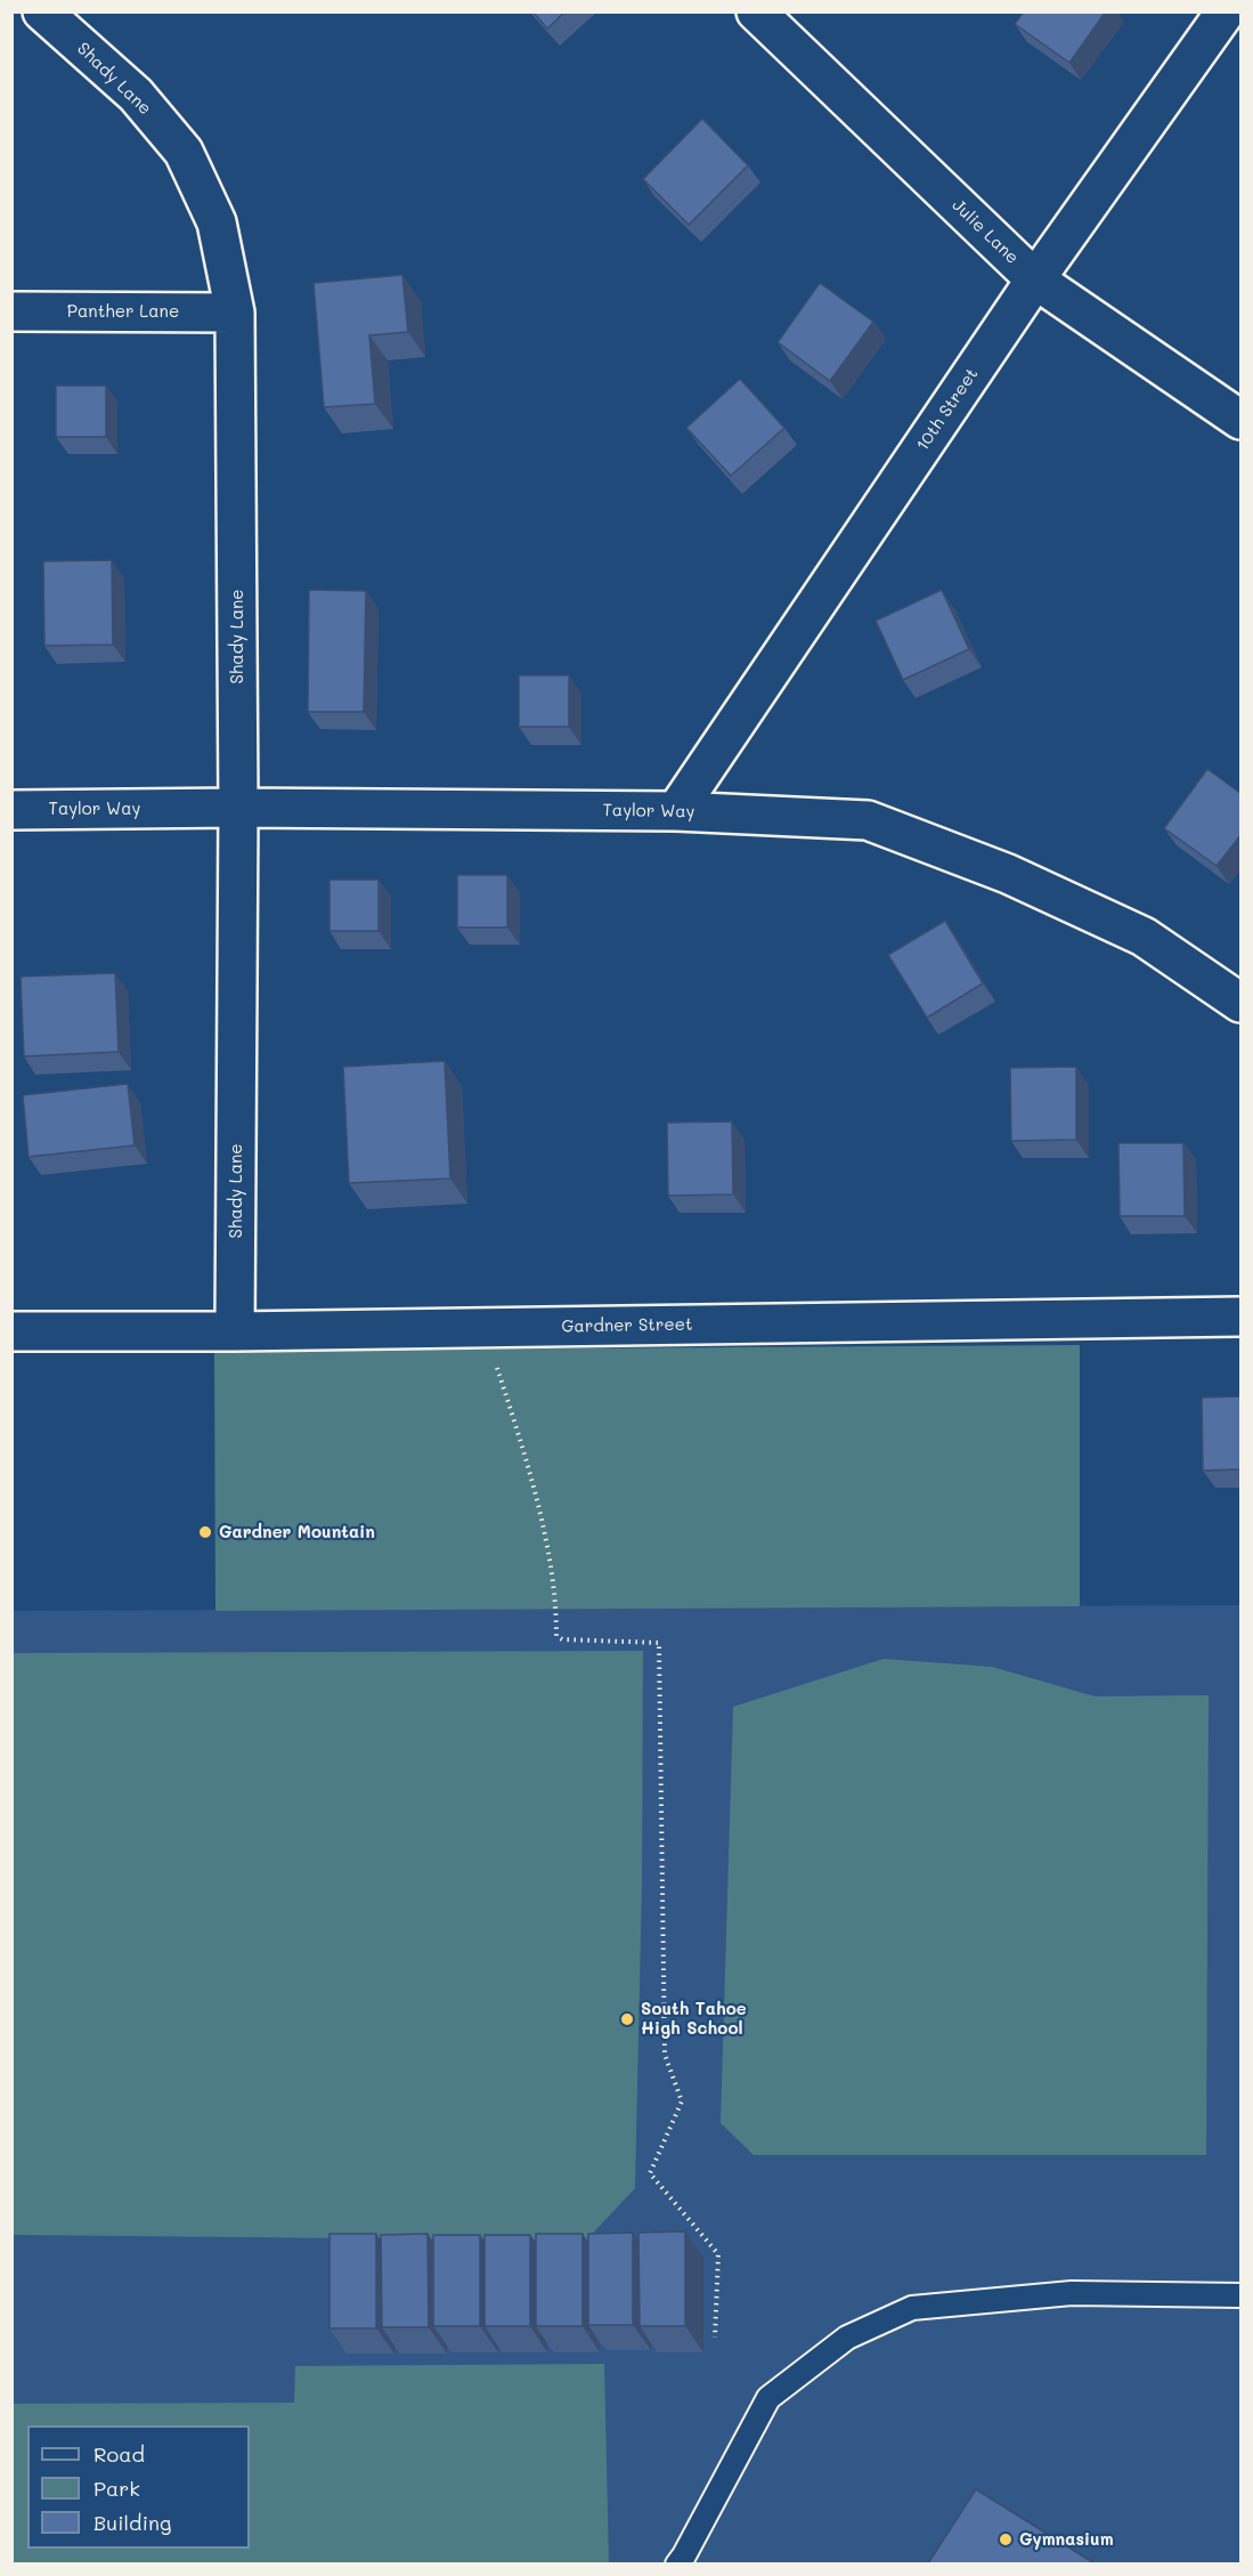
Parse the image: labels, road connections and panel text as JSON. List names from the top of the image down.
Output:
{
  "streets": {
    "street": [
      "Shady Lane",
      "Julie Lane",
      "Panther Lane",
      "10th Street",
      "Taylor Way",
      "Gardner Street"
    ]
  },
  "crossings": [
    ["Shady Lane", "Panther Lane"],
    ["Shady Lane", "Taylor Way"],
    ["Shady Lane", "Gardner Street"],
    ["Julie Lane", "10th Street"],
    ["10th Street", "Taylor Way"]
  ],
  "places": ["Gardner Mountain", "South Tahoe High School", "Gymnasium"],
  "legend": ["Road", "Park", "Building"]
}
